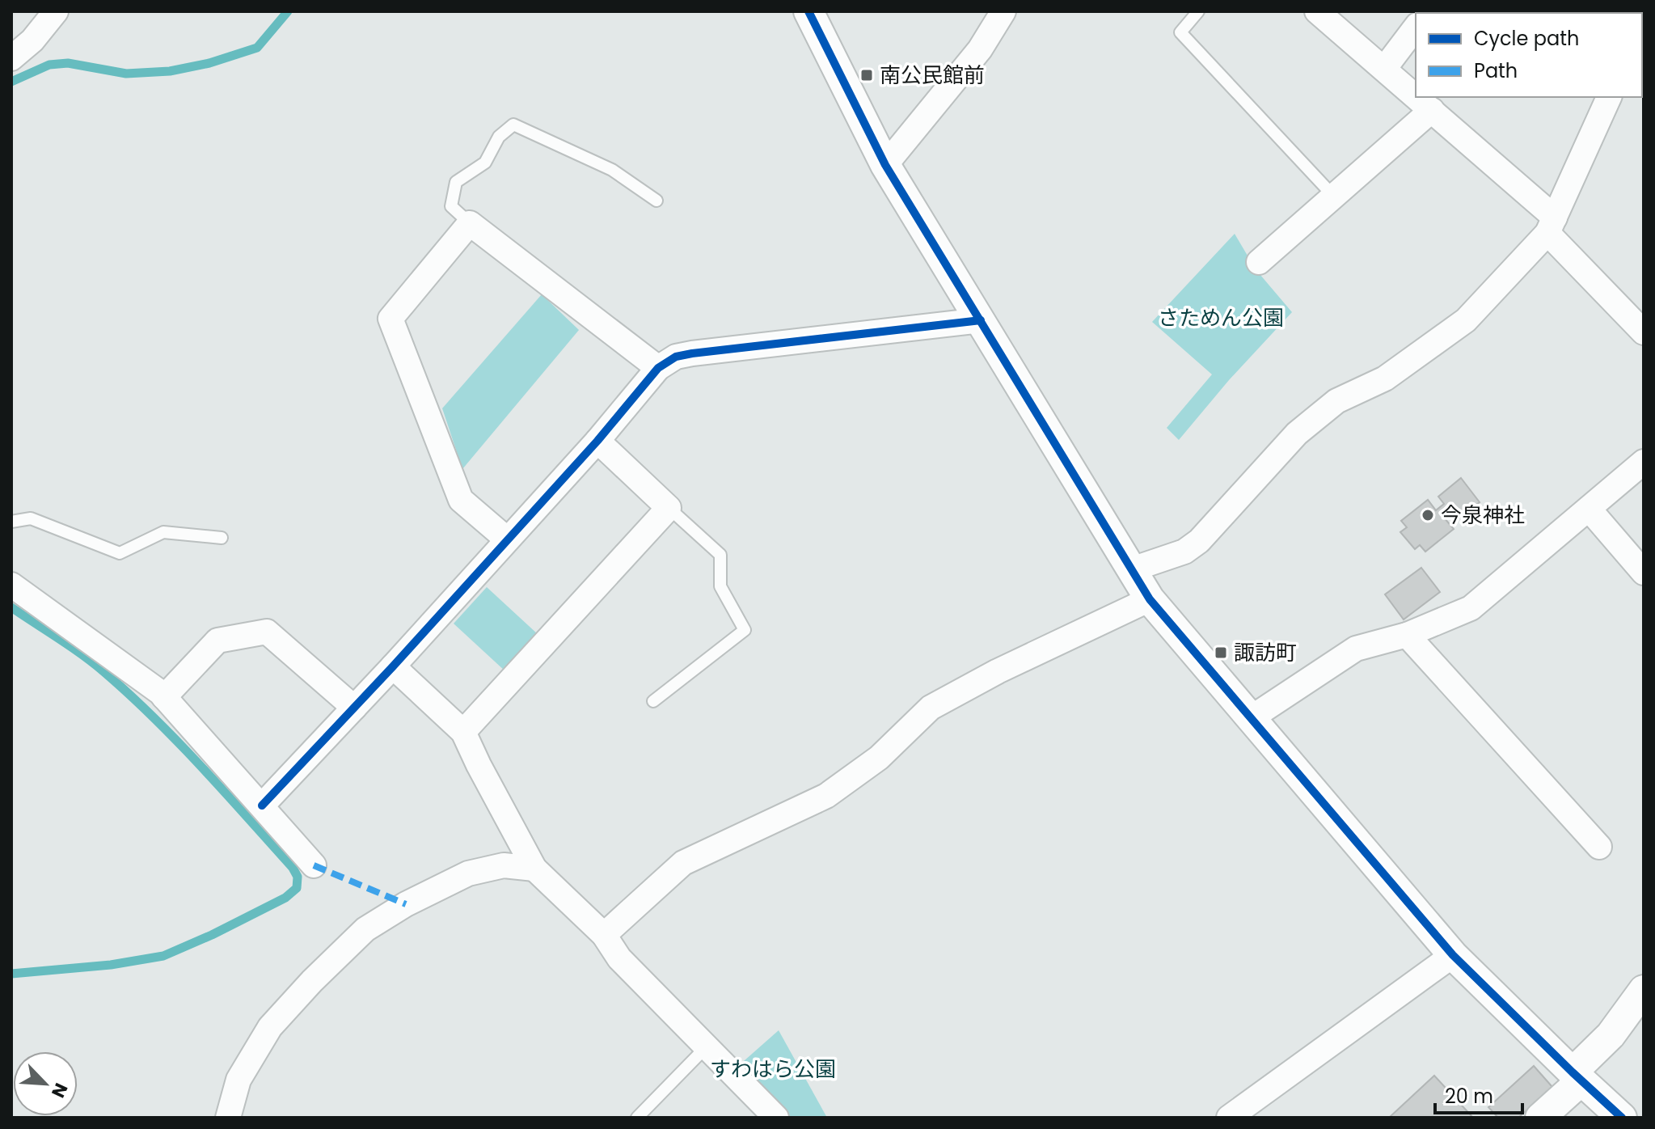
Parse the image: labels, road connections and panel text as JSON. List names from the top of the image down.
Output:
{
  "parks": ["さためん公園", "すわはら公園"],
  "places": {
    "transit": ["南公民館前", "諏訪町"],
    "other": ["今泉神社"]
  },
  "legend": ["Cycle path", "Path"],
  "scale_bar": "20 m",
  "north": "bottom right"
}
